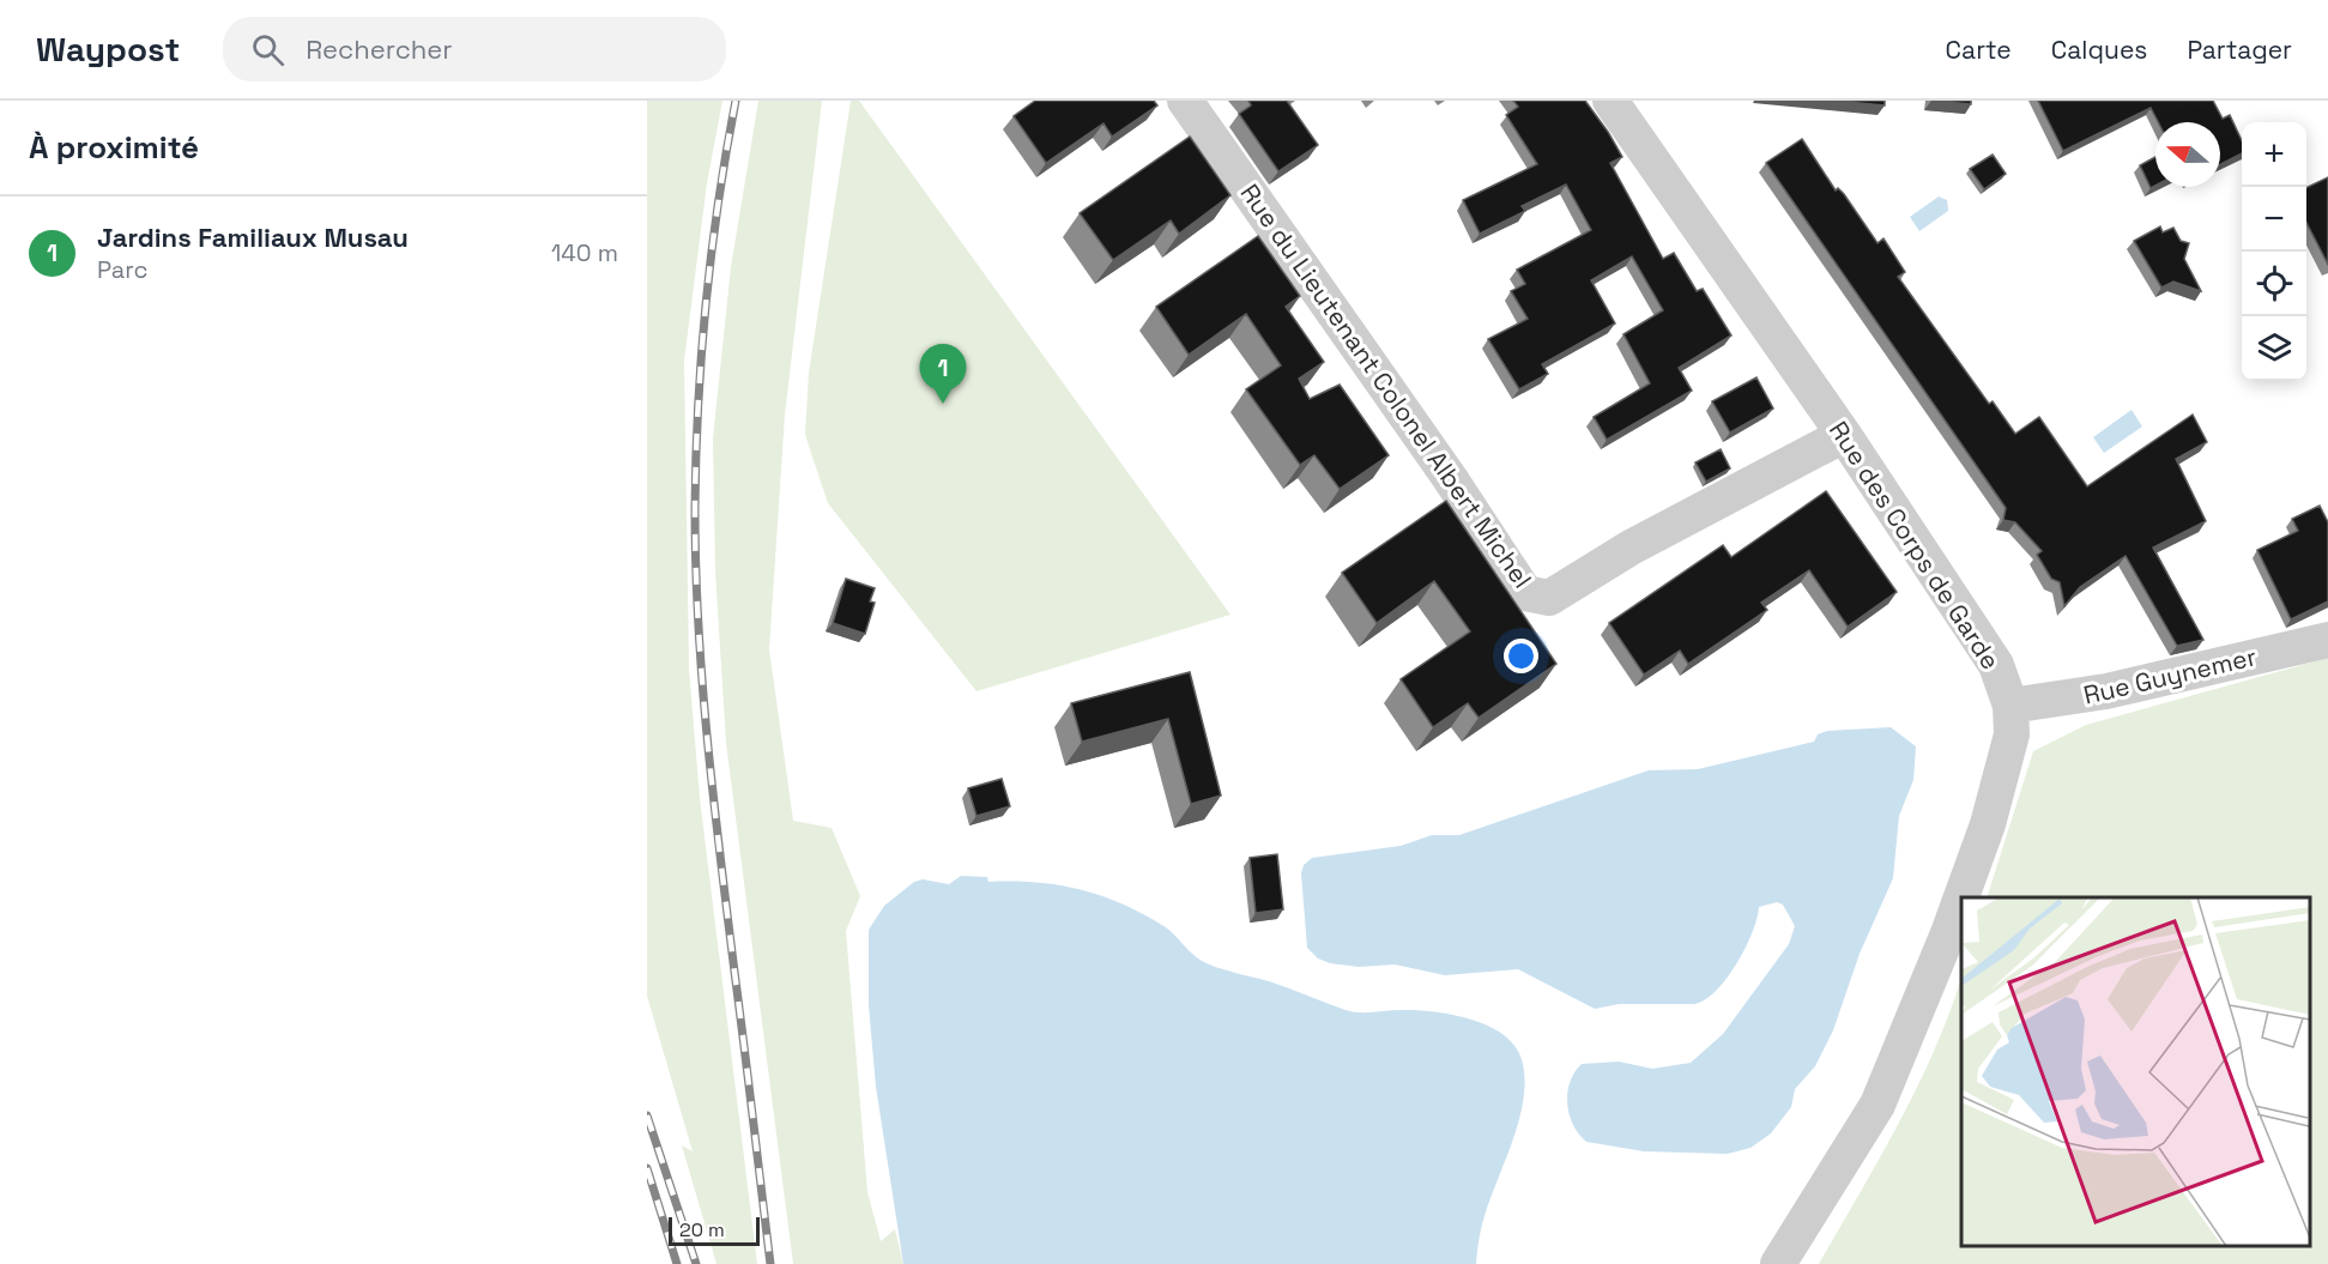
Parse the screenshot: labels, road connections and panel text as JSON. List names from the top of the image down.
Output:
{
  "streets": {
    "street": ["Rue du Lieutenant Colonel Albert Michel", "Rue des Corps de Garde", "Rue Guynemer"]
  },
  "crossings": [
    ["Rue du Lieutenant Colonel Albert Michel", "Rue des Corps de Garde"],
    ["Rue des Corps de Garde", "Rue Guynemer"]
  ],
  "scale_bar": "20 m",
  "north": "left",
  "page": {
    "header": "Waypost",
    "search": "Rechercher",
    "nav": ["Carte", "Calques", "Partager"],
    "heading": "À proximité",
    "map_buttons": ["+", "−"],
    "list": [
      {
        "mark": "1",
        "name": "Jardins Familiaux Musau",
        "note": "Parc",
        "value": "140 m"
      }
    ],
    "pins": "1",
    "scale": "20 m"
  }
}
